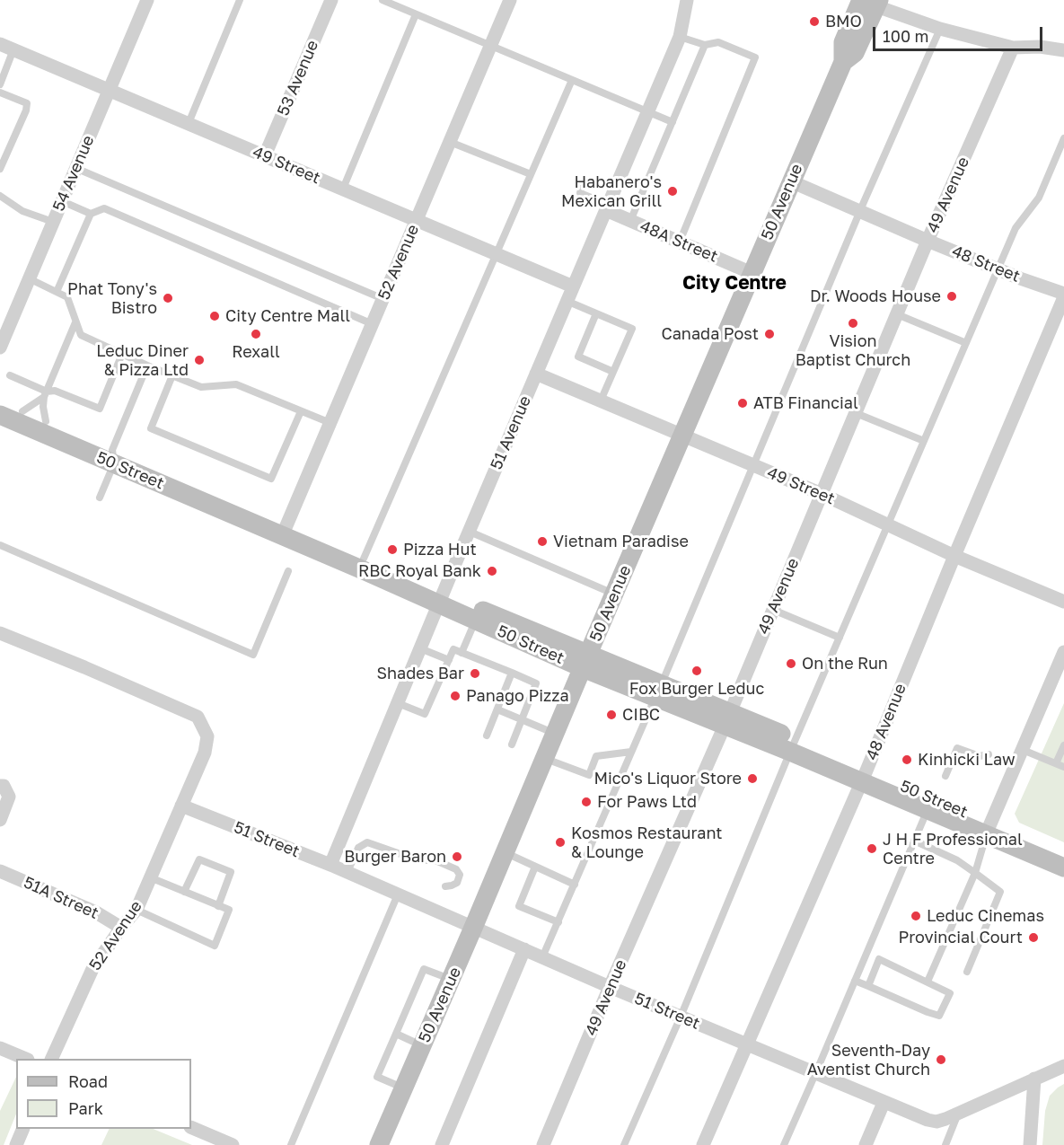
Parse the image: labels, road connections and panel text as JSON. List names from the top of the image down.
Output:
{
  "streets": {
    "main road": ["50 Avenue", "50 Street"],
    "street": [
      "53 Avenue",
      "49 Street",
      "54 Avenue",
      "49 Avenue",
      "48A Street",
      "52 Avenue",
      "48 Street",
      "51 Avenue",
      "48 Avenue",
      "51 Street",
      "51A Street"
    ]
  },
  "crossings": [
    ["53 Avenue", "49 Street"],
    ["49 Street", "54 Avenue"],
    ["49 Street", "49 Avenue"],
    ["49 Street", "50 Avenue"],
    ["49 Street", "52 Avenue"],
    ["49 Street", "51 Avenue"],
    ["49 Street", "48 Avenue"],
    ["49 Avenue", "48 Street"],
    ["49 Avenue", "50 Street"],
    ["49 Avenue", "51 Street"],
    ["50 Avenue", "48A Street"],
    ["50 Avenue", "48 Street"],
    ["50 Avenue", "50 Street"],
    ["50 Avenue", "51 Street"],
    ["48A Street", "51 Avenue"],
    ["52 Avenue", "50 Street"],
    ["52 Avenue", "51 Street"],
    ["52 Avenue", "51A Street"],
    ["48 Street", "48 Avenue"],
    ["51 Avenue", "50 Street"],
    ["51 Avenue", "51 Street"],
    ["50 Street", "48 Avenue"],
    ["48 Avenue", "51 Street"]
  ],
  "districts": ["City Centre"],
  "places": [
    "BMO",
    "Habanero's Mexican Grill",
    "Dr. Woods House",
    "Phat Tony's Bistro",
    "City Centre Mall",
    "Vision Baptist Church",
    "Rexall",
    "Canada Post",
    "Leduc Diner & Pizza Ltd",
    "ATB Financial",
    "Vietnam Paradise",
    "Pizza Hut",
    "RBC Royal Bank",
    "On the Run",
    "Fox Burger Leduc",
    "Shades Bar",
    "Panago Pizza",
    "CIBC",
    "Kinhicki Law",
    "Mico's Liquor Store",
    "For Paws Ltd",
    "Kosmos Restaurant & Lounge",
    "J H F Professional Centre",
    "Burger Baron",
    "Leduc Cinemas",
    "Provincial Court",
    "Seventh-Day Aventist Church"
  ],
  "legend": ["Road", "Park"],
  "scale_bar": "100 m"
}
